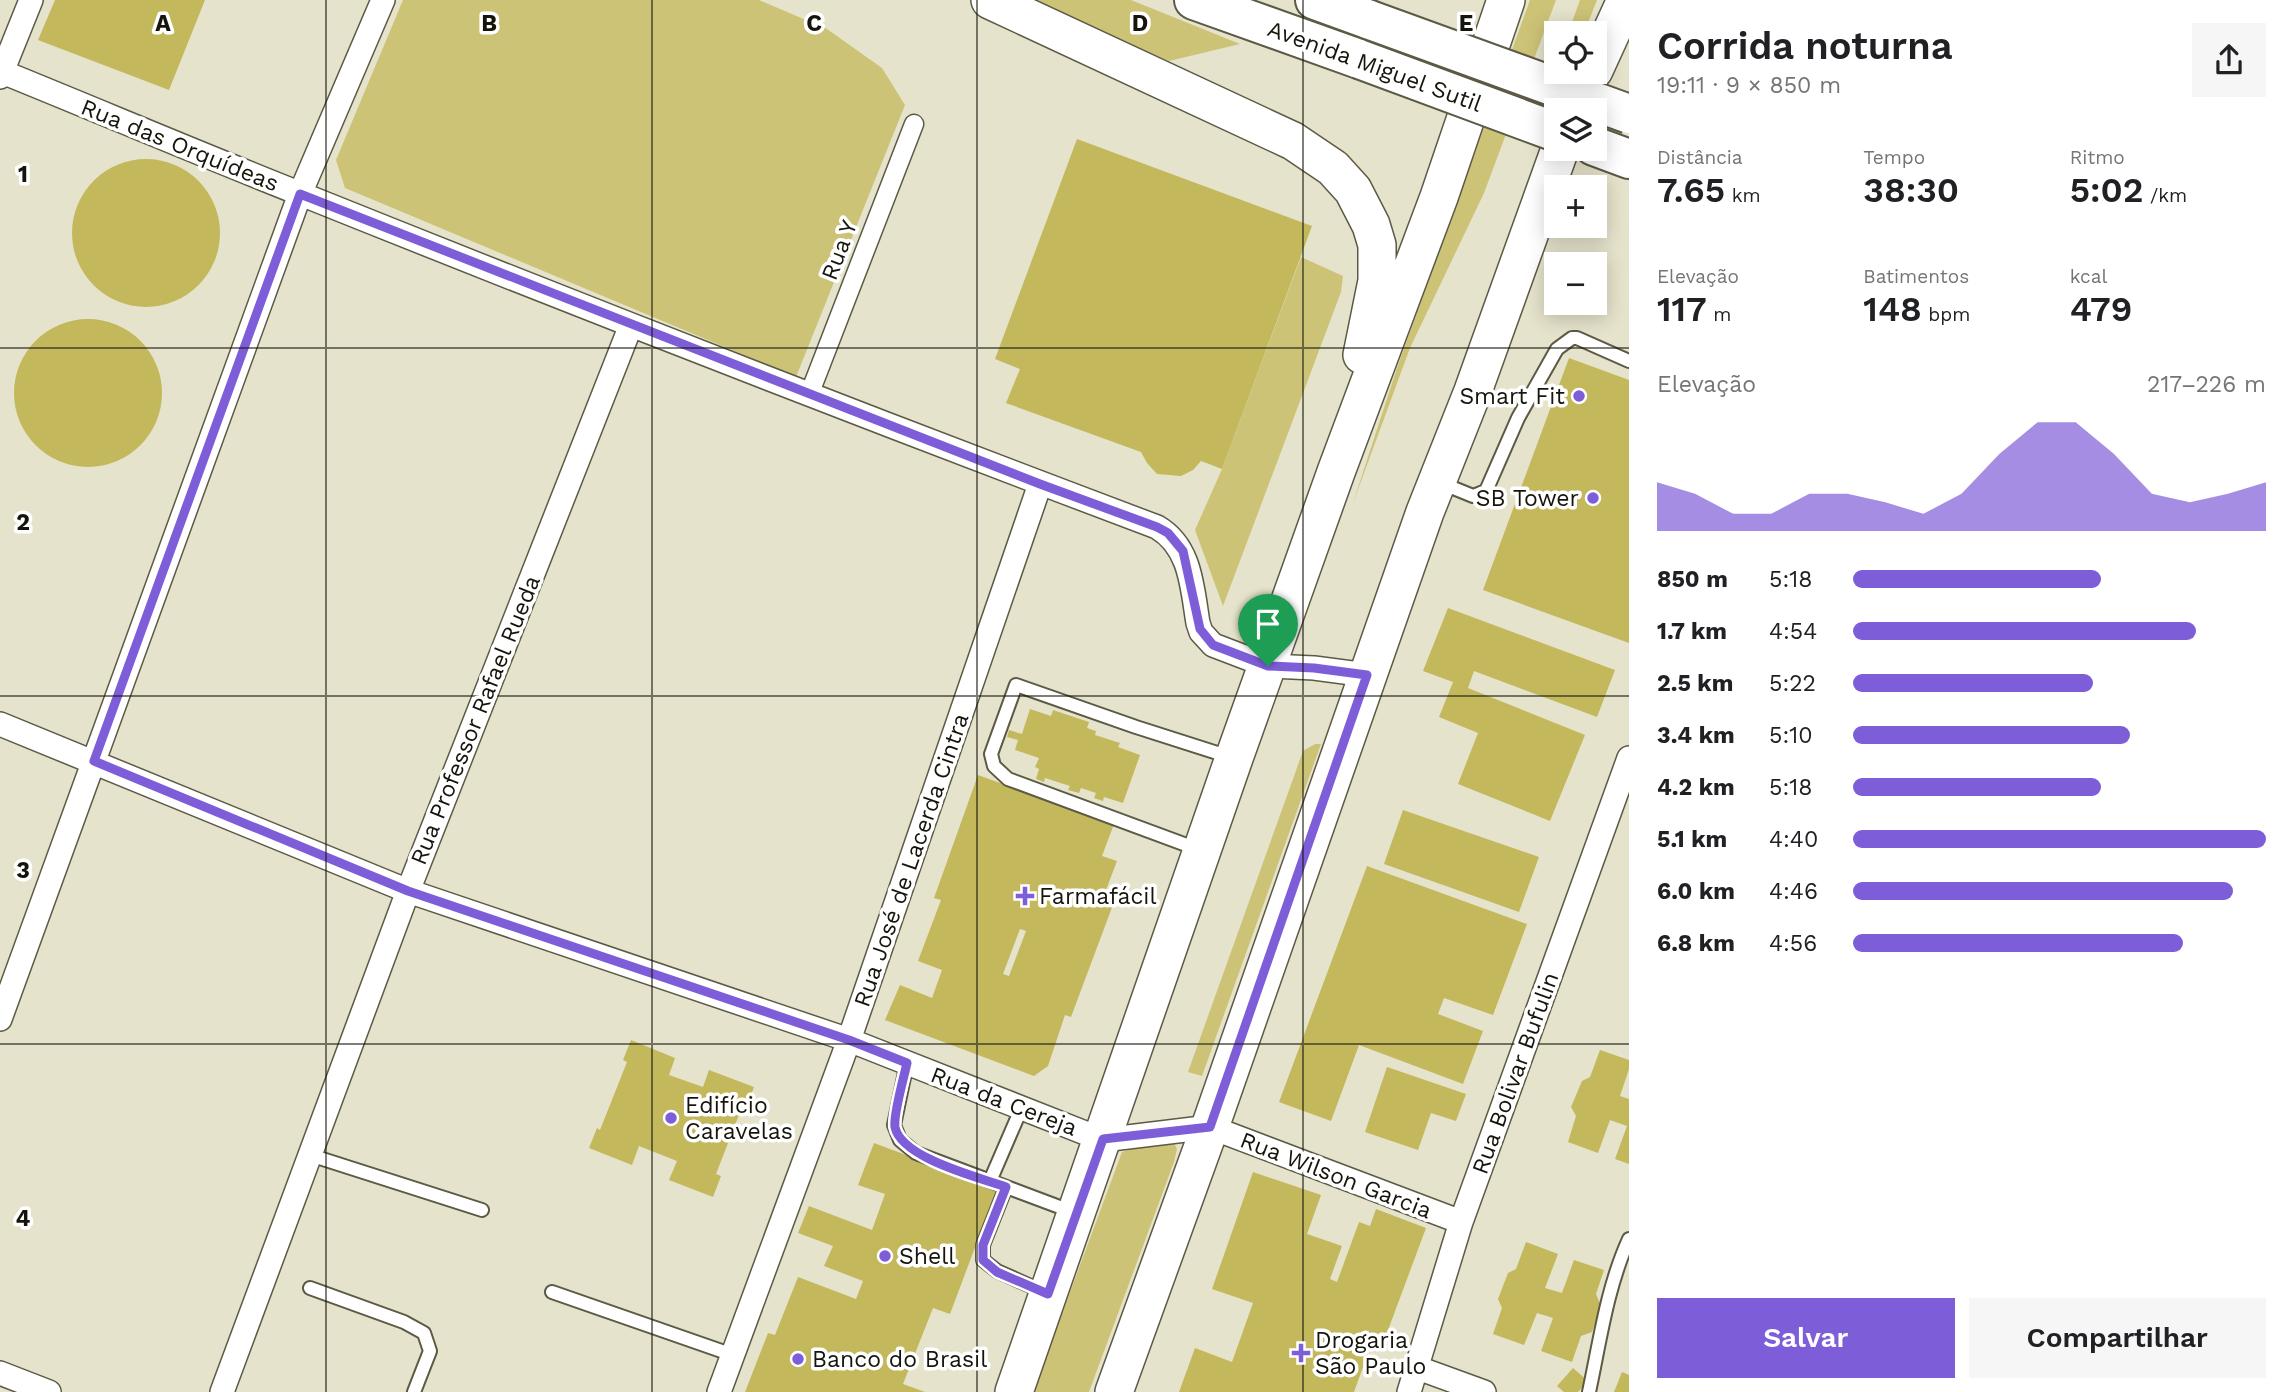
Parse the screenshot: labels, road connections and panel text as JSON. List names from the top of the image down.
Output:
{
  "streets": {
    "highway": ["Avenida Miguel Sutil"],
    "street": [
      "Rua das Orquídeas",
      "Rua Y",
      "Rua Professor Rafael Rueda",
      "Rua José de Lacerda Cintra",
      "Rua Bolivar Bufulin",
      "Rua da Cereja",
      "Rua Wilson Garcia"
    ]
  },
  "crossings": [
    ["Rua das Orquídeas", "Rua Y"],
    ["Rua das Orquídeas", "Rua Professor Rafael Rueda"],
    ["Rua das Orquídeas", "Rua José de Lacerda Cintra"],
    ["Rua Professor Rafael Rueda", "Rua da Cereja"],
    ["Rua José de Lacerda Cintra", "Rua da Cereja"],
    ["Rua Bolivar Bufulin", "Rua Wilson Garcia"]
  ],
  "places": {
    "other": [
      "Smart Fit",
      "SB Tower",
      "Edifício Caravelas",
      "Shell",
      "Banco do Brasil"
    ],
    "health": ["Farmafácil", "Drogaria São Paulo"]
  },
  "page": {
    "heading": ["Corrida noturna", "19:11 · 9 × 850 m"],
    "map_buttons": ["+", "−"],
    "stats": [
      ["Distância", "7.65 km"],
      ["Tempo", "38:30"],
      ["Ritmo", "5:02 /km"],
      ["Elevação", "117 m"],
      ["Batimentos", "148 bpm"],
      ["kcal", "479"]
    ],
    "chart": ["Elevação", "217–226 m"],
    "list": [
      {
        "name": "850 m",
        "note": "5:18"
      },
      {
        "name": "1.7 km",
        "note": "4:54"
      },
      {
        "name": "2.5 km",
        "note": "5:22"
      },
      {
        "name": "3.4 km",
        "note": "5:10"
      },
      {
        "name": "4.2 km",
        "note": "5:18"
      },
      {
        "name": "5.1 km",
        "note": "4:40"
      },
      {
        "name": "6.0 km",
        "note": "4:46"
      },
      {
        "name": "6.8 km",
        "note": "4:56"
      }
    ],
    "buttons": ["Salvar", "Compartilhar"]
  },
  "grid": {
    "columns": [
      "A",
      "B",
      "C",
      "D",
      "E"
    ],
    "rows": [
      "1",
      "2",
      "3",
      "4"
    ]
  }
}
